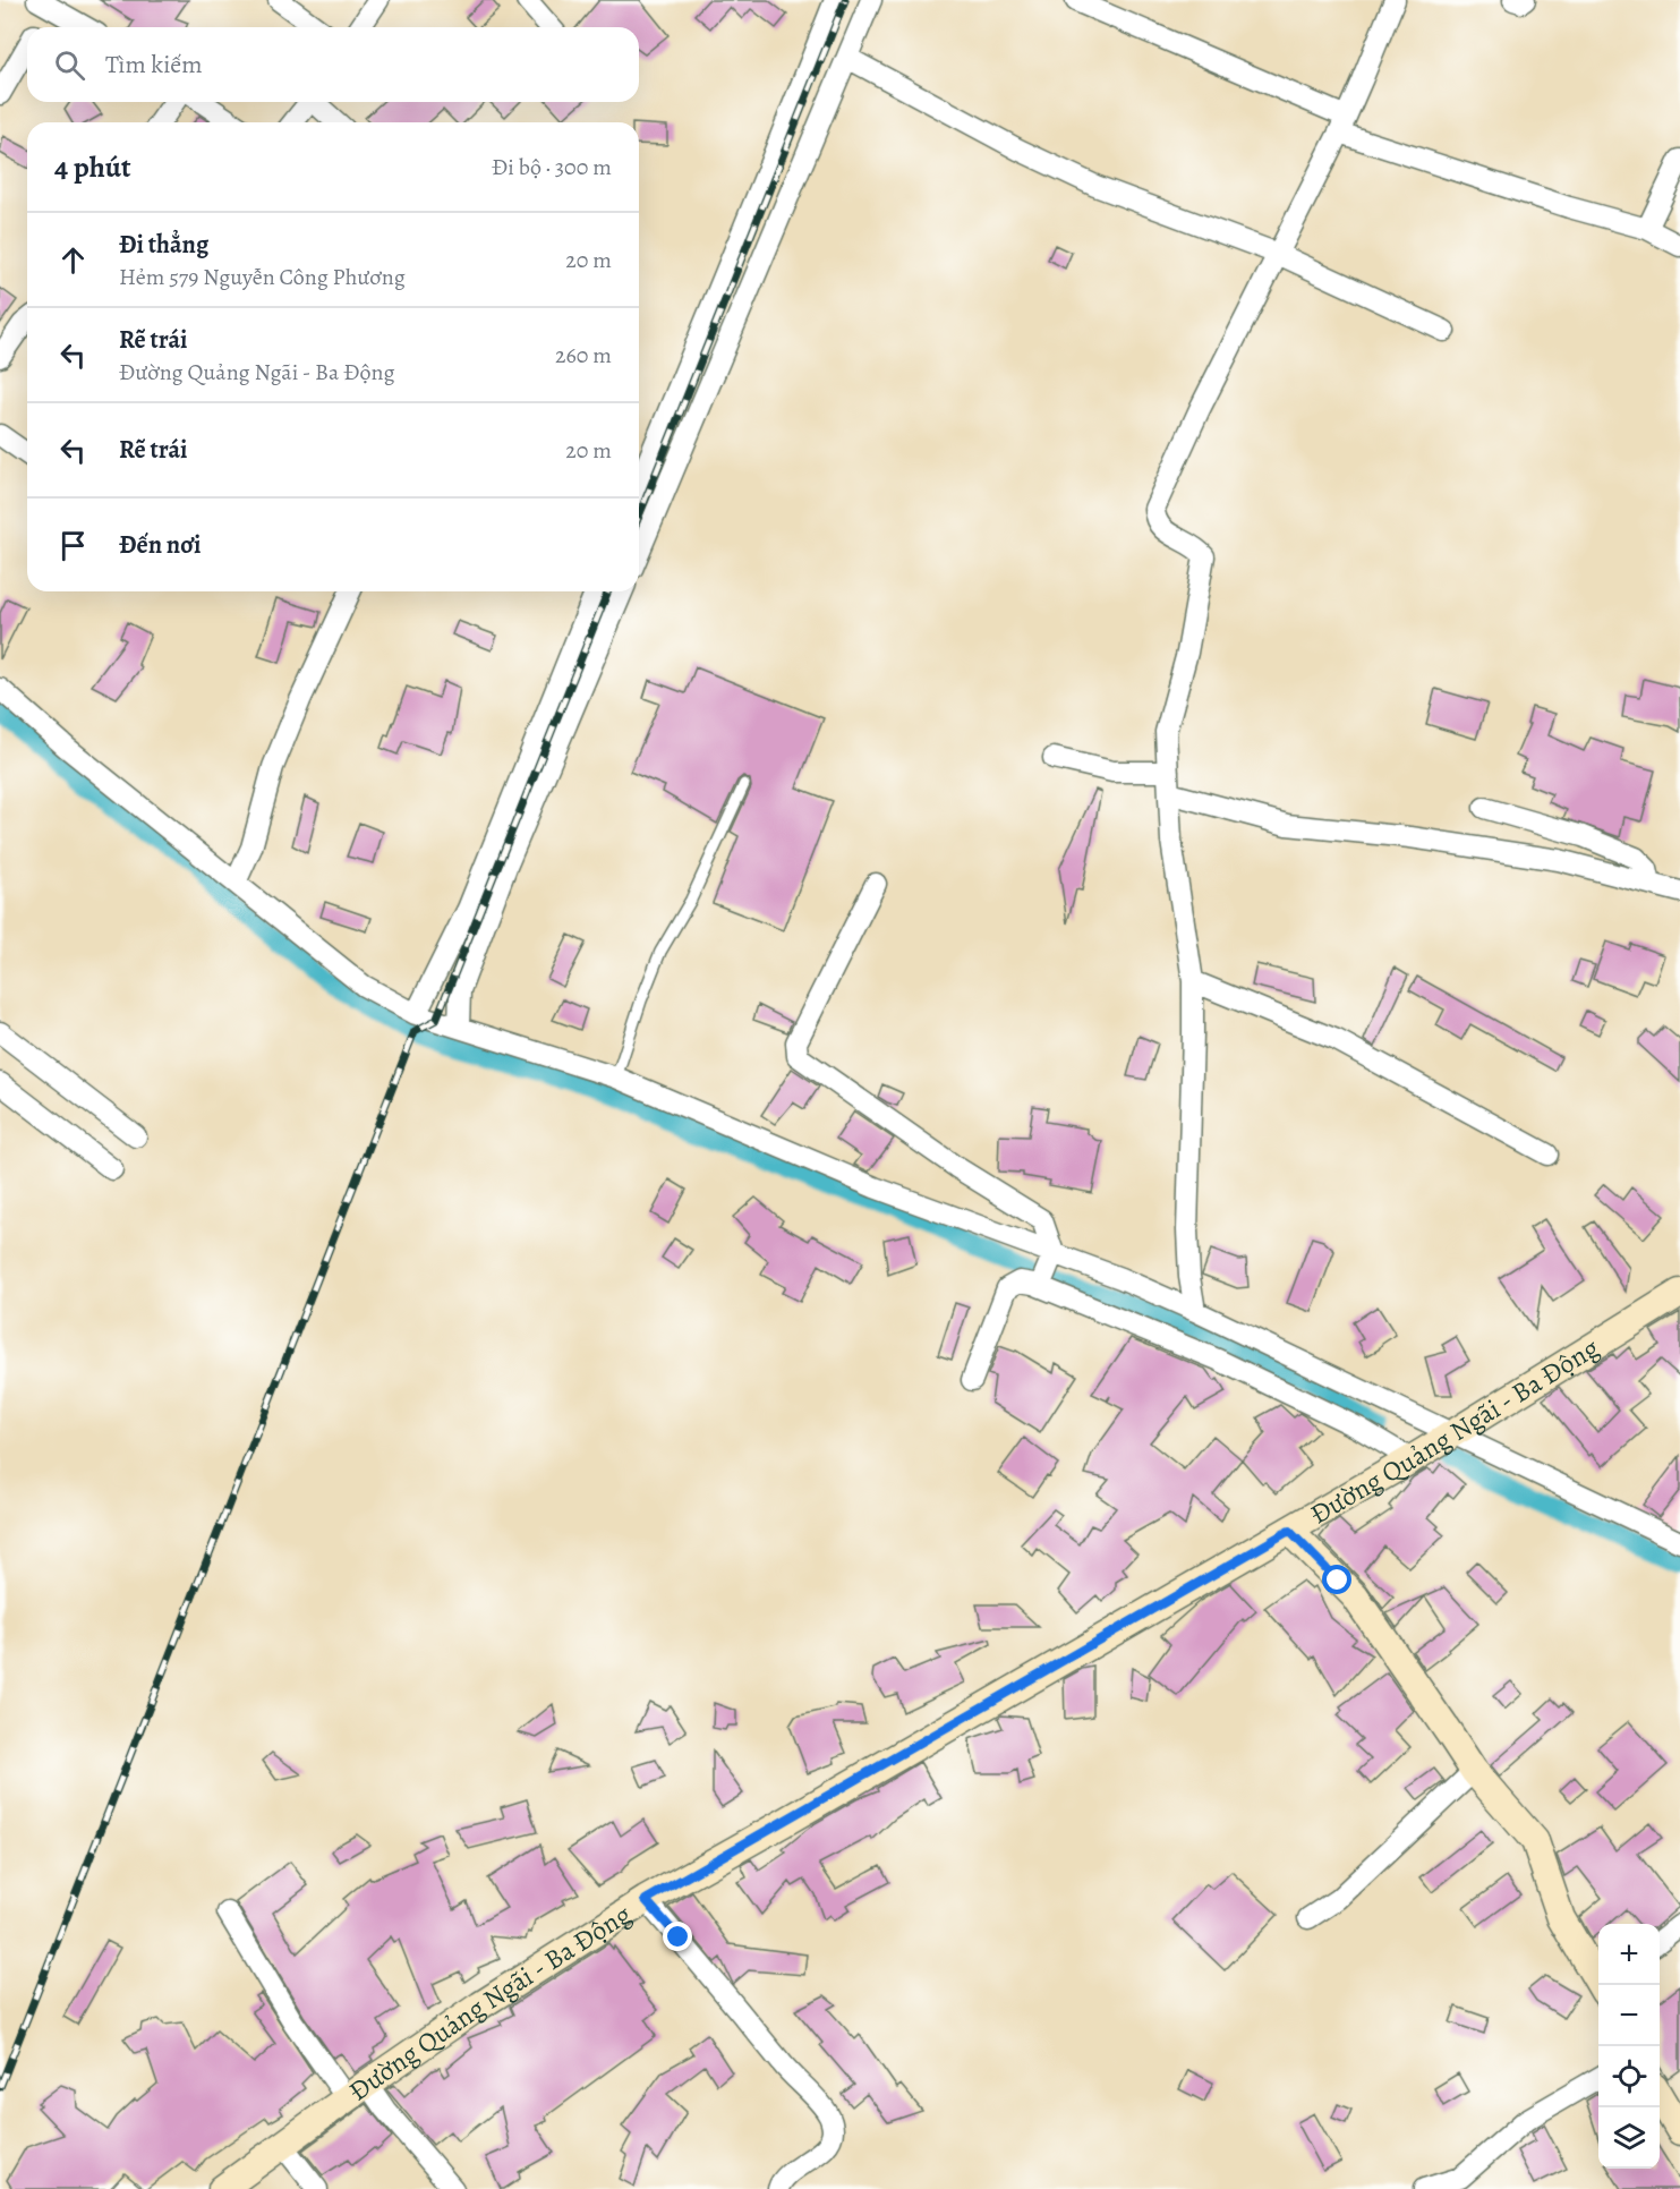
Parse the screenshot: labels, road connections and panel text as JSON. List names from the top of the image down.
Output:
{
  "streets": {
    "main road": ["Đường Quảng Ngãi - Ba Động"]
  },
  "page": {
    "search": "Tìm kiếm",
    "heading": ["4 phút", "Đi bộ · 300 m"],
    "list": [
      ["Đi thẳng", "Hẻm 579 Nguyễn Công Phương", "20 m"],
      ["Rẽ trái", "Đường Quảng Ngãi - Ba Động", "260 m"],
      ["Rẽ trái", "20 m"],
      "Đến nơi"
    ],
    "map_buttons": ["+", "−"]
  }
}
